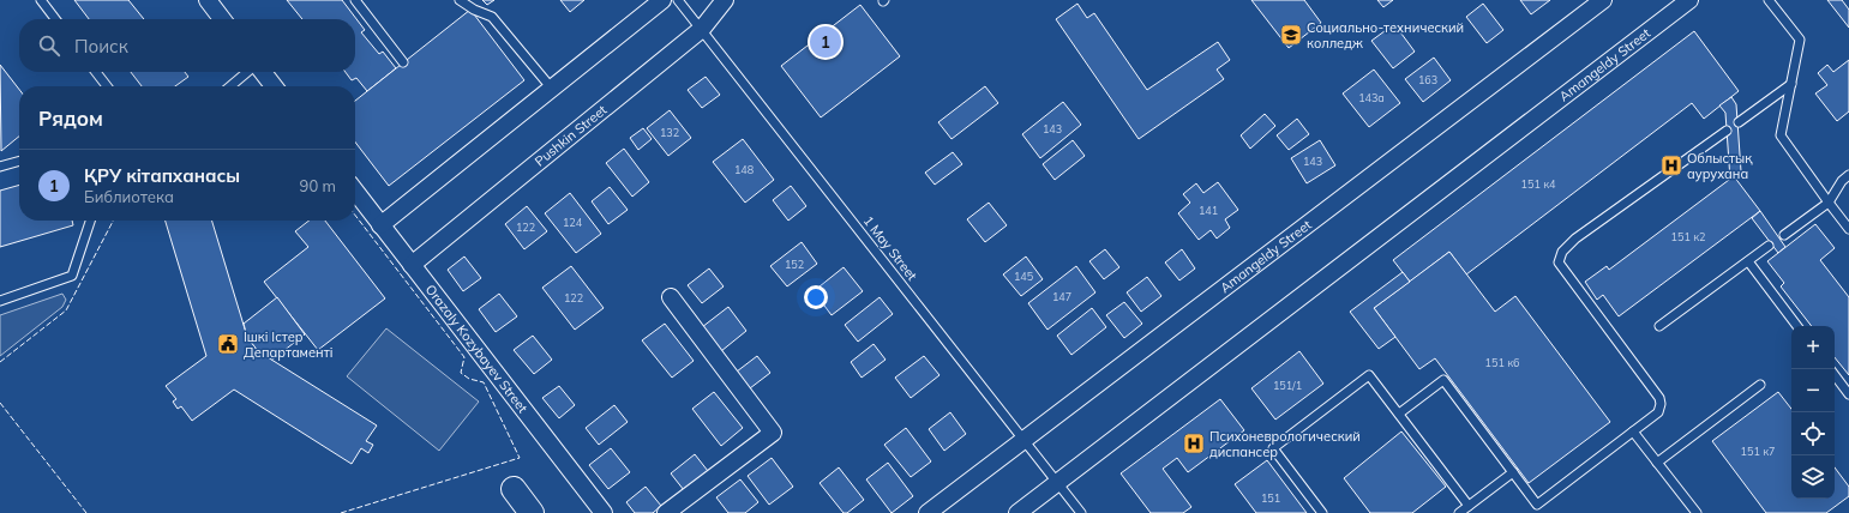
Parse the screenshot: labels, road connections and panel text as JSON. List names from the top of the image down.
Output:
{
  "streets": {
    "street": ["Amangeldy Street", "Pushkin Street", "Orazaly Kozybayev Street"],
    "lane": ["1 May Street"]
  },
  "crossings": [
    ["Amangeldy Street", "1 May Street"],
    ["Pushkin Street", "1 May Street"],
    ["Pushkin Street", "Orazaly Kozybayev Street"]
  ],
  "places": {
    "school or university": ["Социально-технический колледж"],
    "hospital": ["Облыстық аурухана", "Психоневрологический диспансер"],
    "public building": ["Ішкі Істер Департаменті"]
  },
  "house_numbers": [
    "163",
    "143а",
    "143",
    "132",
    "143",
    "148",
    "151 к4",
    "141",
    "124",
    "122",
    "151 к2",
    "152",
    "145",
    "147",
    "122",
    "151 к6",
    "151/1",
    "151 к7",
    "151"
  ],
  "page": {
    "search": "Поиск",
    "pins": "1",
    "heading": "Рядом",
    "list": [
      {
        "mark": "1",
        "name": "ҚРУ кітапханасы",
        "note": "Библиотека",
        "value": "90 m"
      }
    ],
    "map_buttons": ["+", "−"]
  }
}
